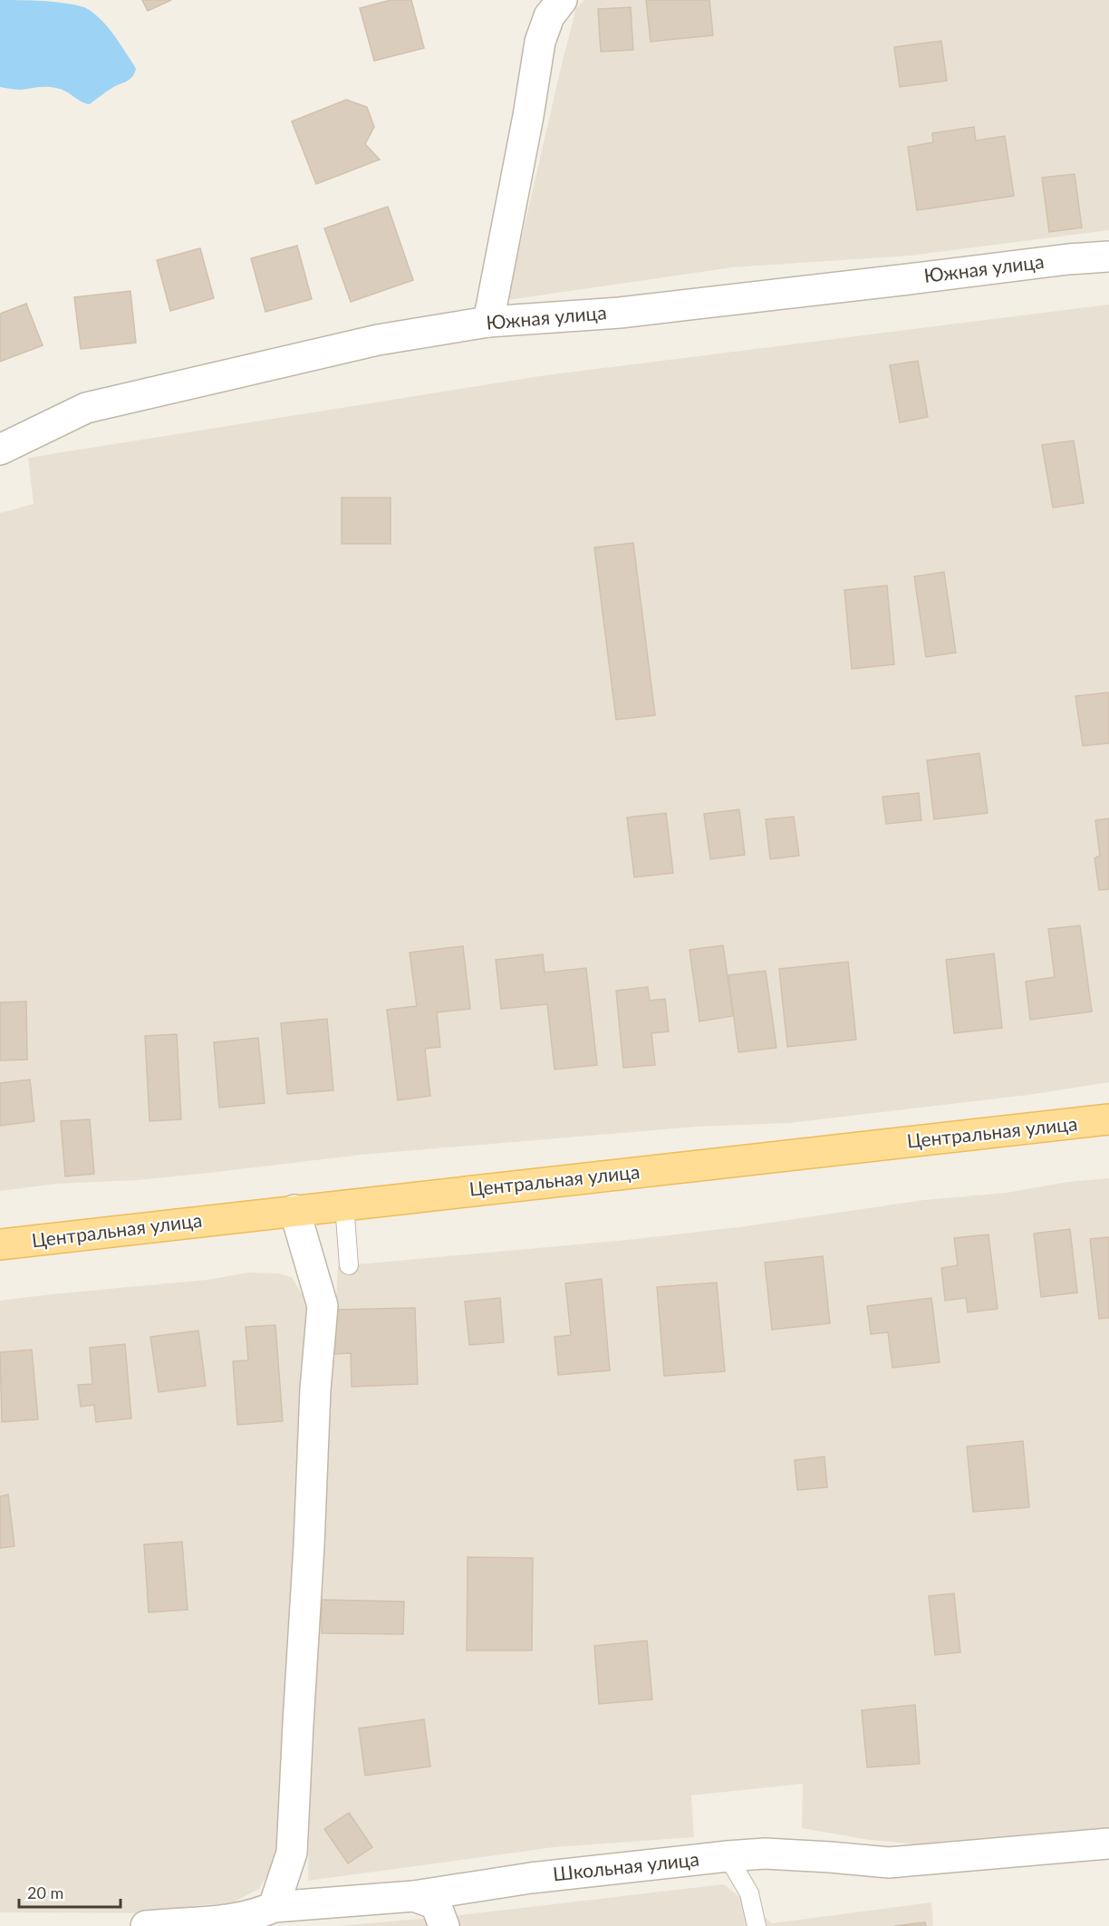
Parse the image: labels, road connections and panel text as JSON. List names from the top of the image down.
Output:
{
  "streets": {
    "main road": ["Центральная улица"],
    "street": ["Южная улица", "Школьная улица"]
  },
  "scale_bar": "20 m"
}
